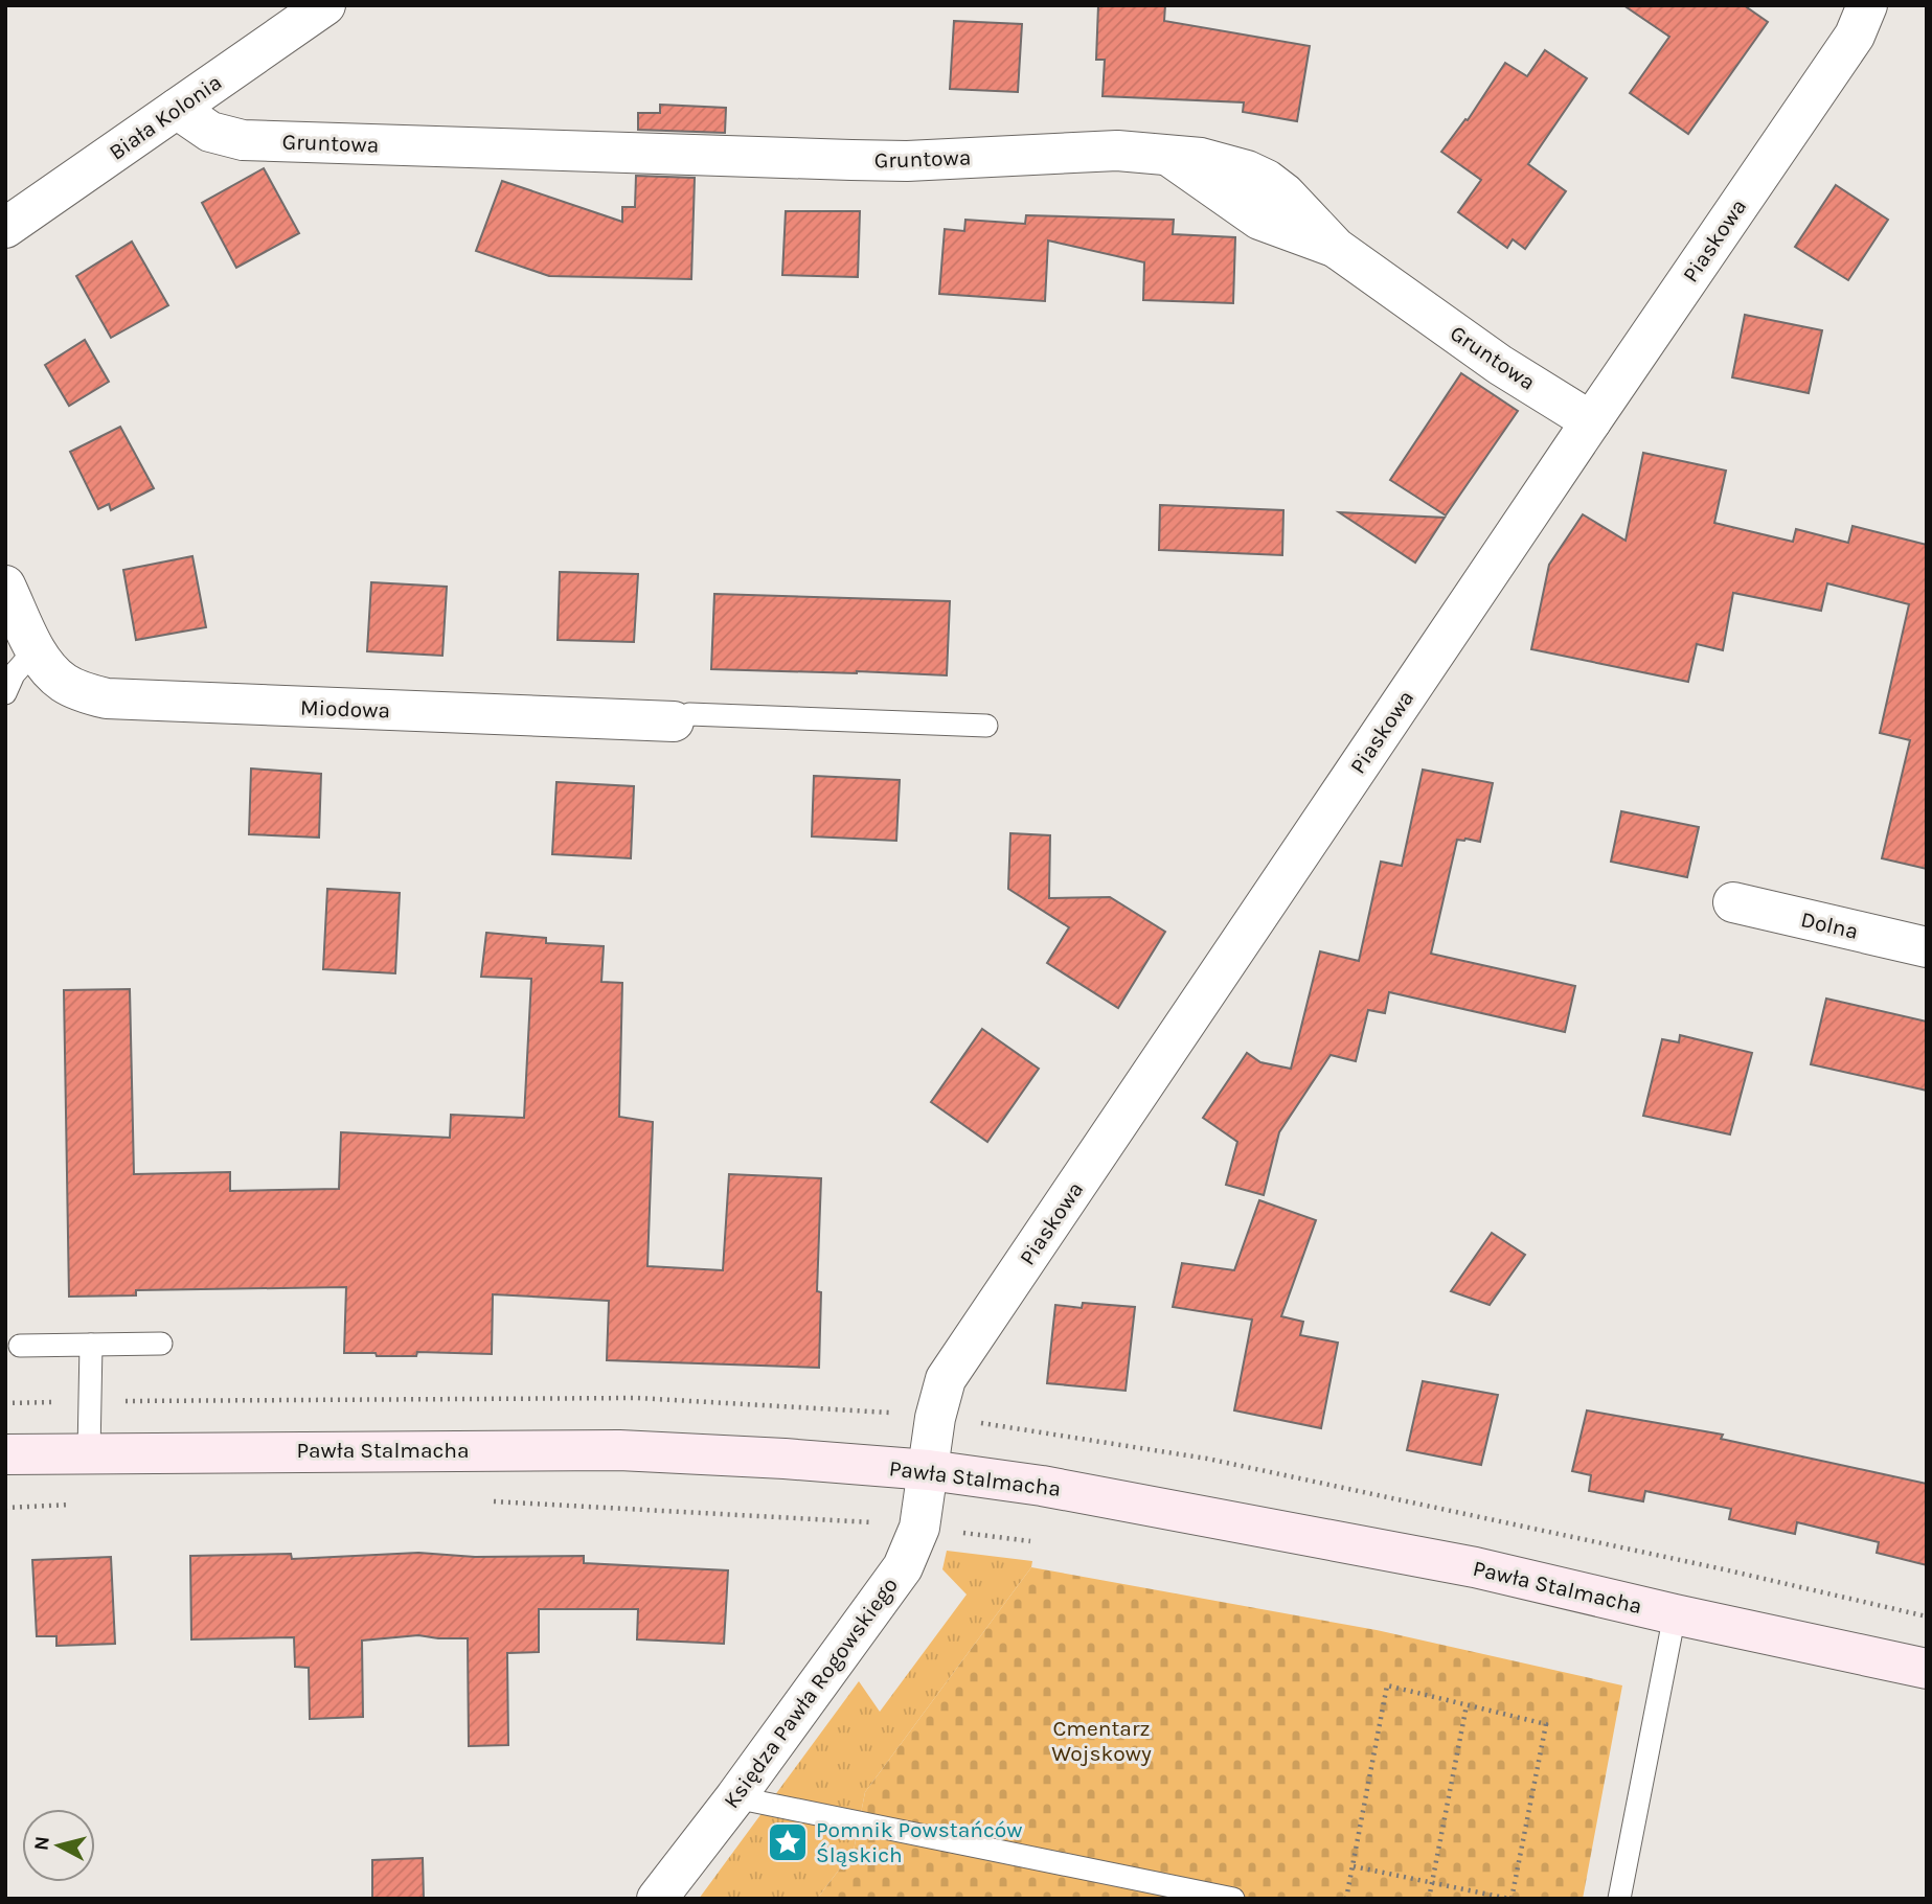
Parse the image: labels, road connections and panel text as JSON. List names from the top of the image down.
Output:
{
  "streets": {
    "street": [
      "Biała Kolonia",
      "Gruntowa",
      "Piaskowa",
      "Miodowa",
      "Dolna",
      "Pawła Stalmacha",
      "Księdza Pawła Rogowskiego"
    ]
  },
  "crossings": [
    ["Biała Kolonia", "Gruntowa"],
    ["Gruntowa", "Piaskowa"],
    ["Piaskowa", "Pawła Stalmacha"],
    ["Piaskowa", "Księdza Pawła Rogowskiego"],
    ["Pawła Stalmacha", "Księdza Pawła Rogowskiego"]
  ],
  "parks": ["Cmentarz Wojskowy"],
  "places": {
    "place": ["Pomnik Powstańców Śląskich"]
  },
  "north": "left"
}
